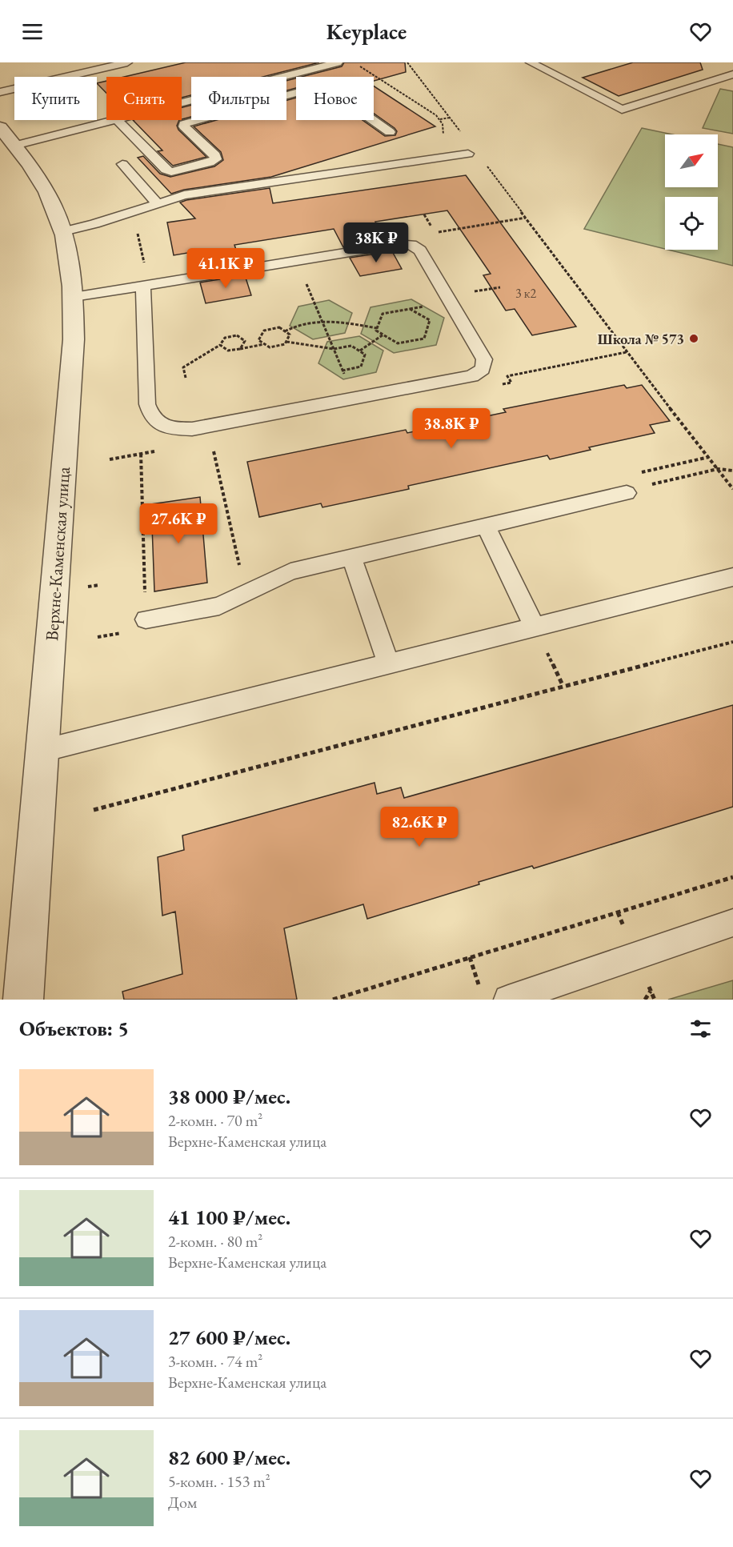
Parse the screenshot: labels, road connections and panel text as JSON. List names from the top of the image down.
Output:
{
  "streets": {
    "street": ["Верхне-Каменская улица"]
  },
  "places": ["Школа № 573"],
  "house_numbers": ["3 к2"],
  "north": "top right",
  "page": {
    "header": "Keyplace",
    "chip": [
      "Купить",
      "Снять",
      "Фильтры",
      "Новое"
    ],
    "price": [
      "38K ₽",
      "41.1K ₽",
      "38.8K ₽",
      "27.6K ₽",
      "82.6K ₽"
    ],
    "heading": "Объектов: 5",
    "list": [
      {
        "name": "38 000 ₽/мес.",
        "note": "2-комн. · 70 m² · Верхне-Каменская улица"
      },
      {
        "name": "41 100 ₽/мес.",
        "note": "2-комн. · 80 m² · Верхне-Каменская улица"
      },
      {
        "name": "27 600 ₽/мес.",
        "note": "3-комн. · 74 m² · Верхне-Каменская улица"
      },
      {
        "name": "82 600 ₽/мес.",
        "note": "5-комн. · 153 m² · Дом"
      }
    ]
  }
}
